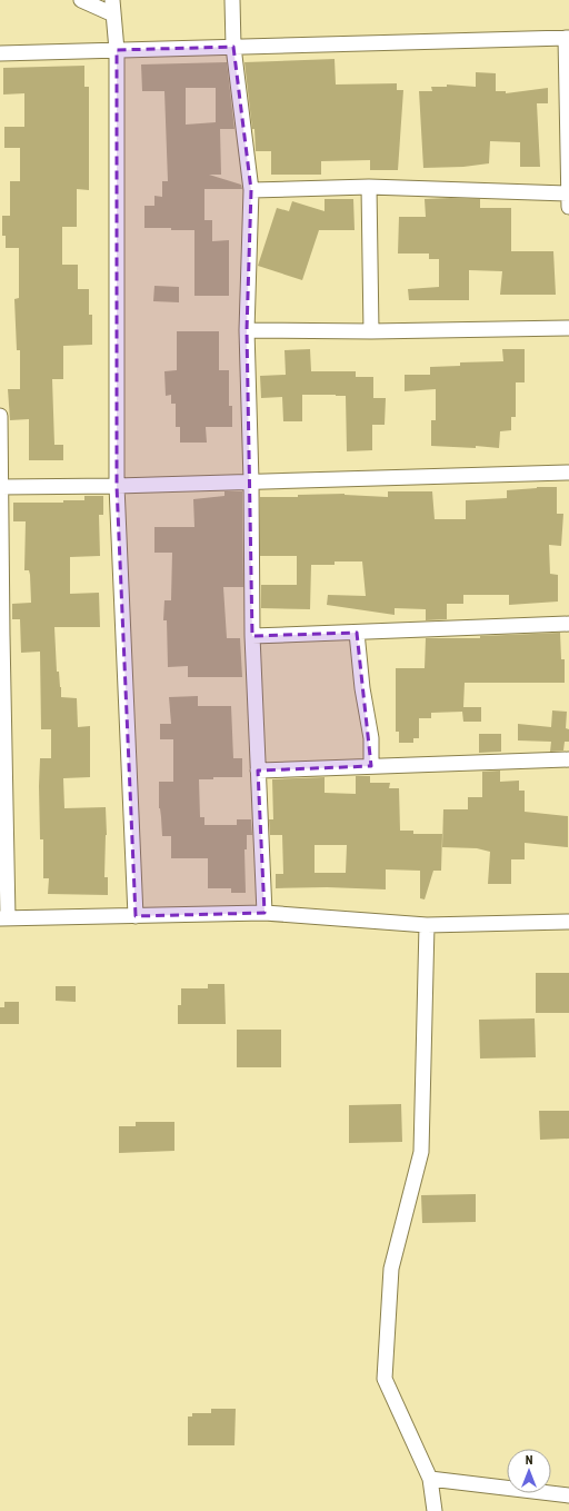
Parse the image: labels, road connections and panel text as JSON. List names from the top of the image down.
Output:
{
  "north": "top"
}
